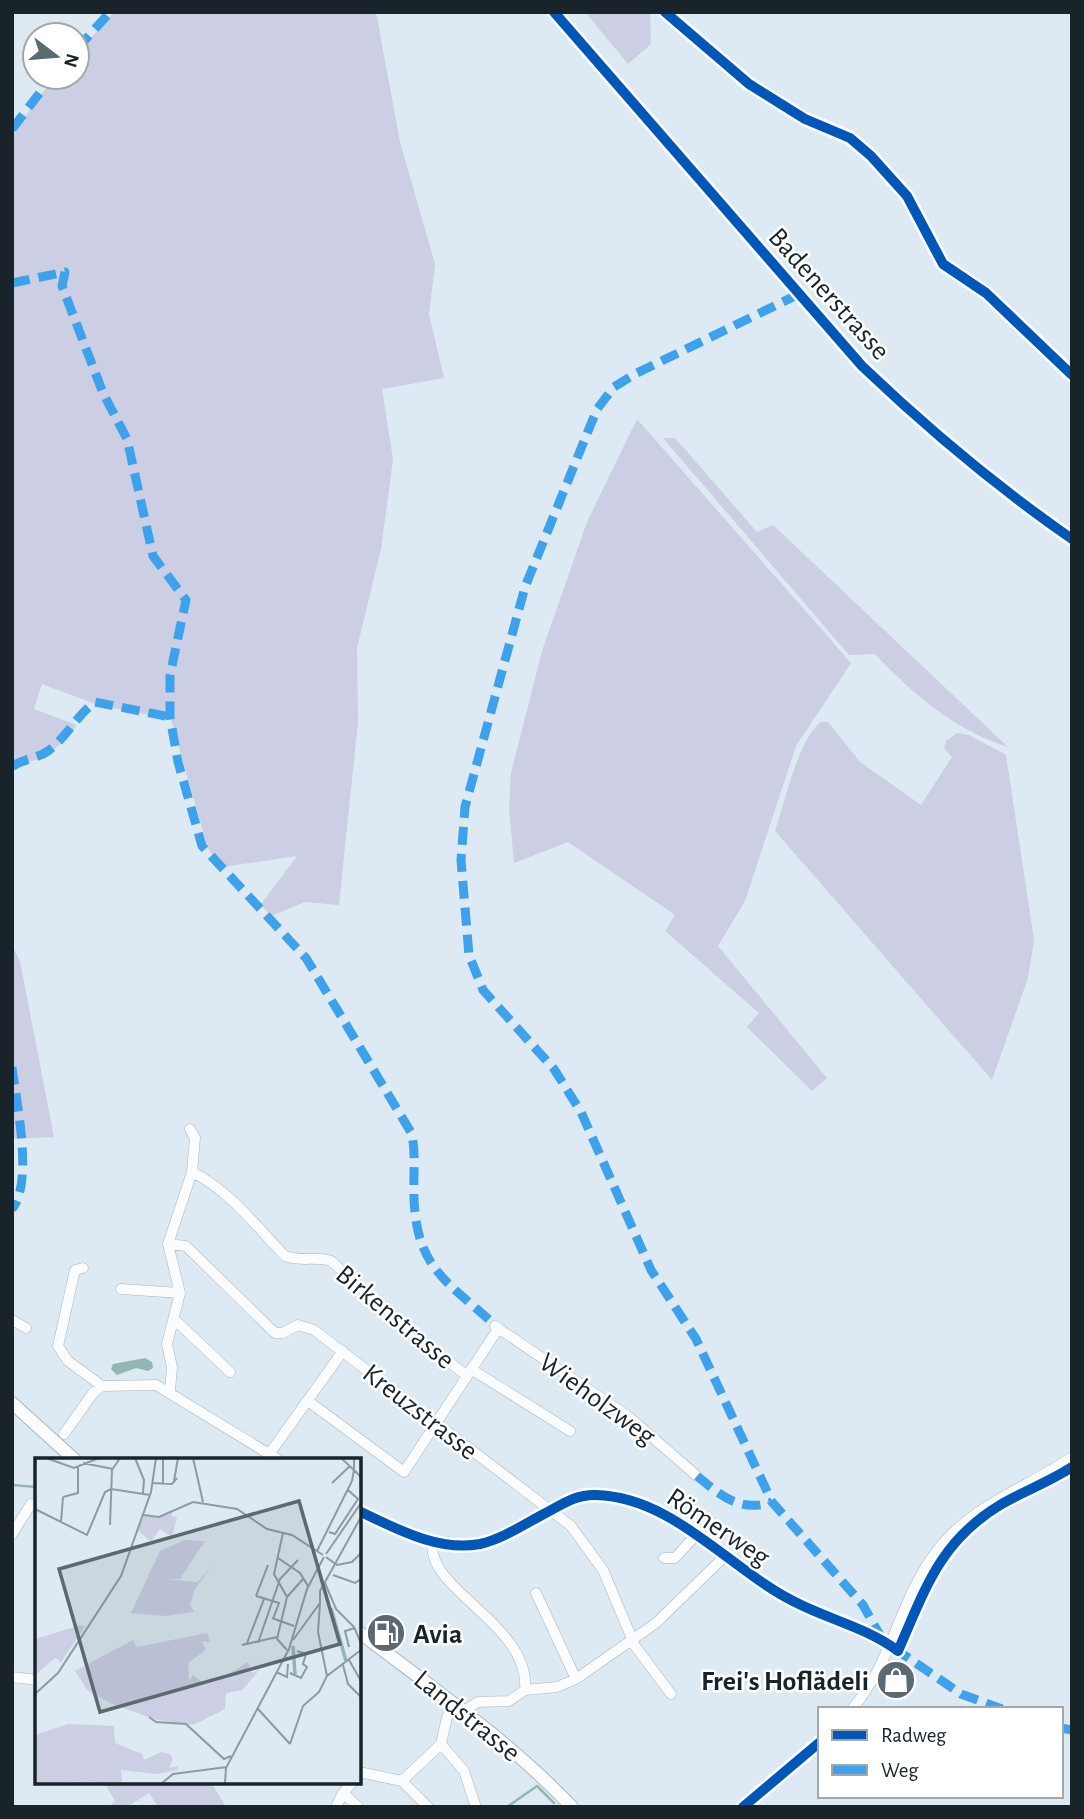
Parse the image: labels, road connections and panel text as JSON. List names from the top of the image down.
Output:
{
  "streets": {
    "main road": ["Landstrasse"],
    "street": [
      "Badenerstrasse",
      "Birkenstrasse",
      "Wieholzweg",
      "Kreuzstrasse",
      "Römerweg"
    ]
  },
  "crossings": [
    ["Birkenstrasse", "Wieholzweg"],
    ["Kreuzstrasse", "Römerweg"]
  ],
  "places": {
    "fuel station": ["Avia"],
    "shop": ["Frei's Hoflädeli"]
  },
  "legend": ["Radweg", "Weg"],
  "north": "right"
}
